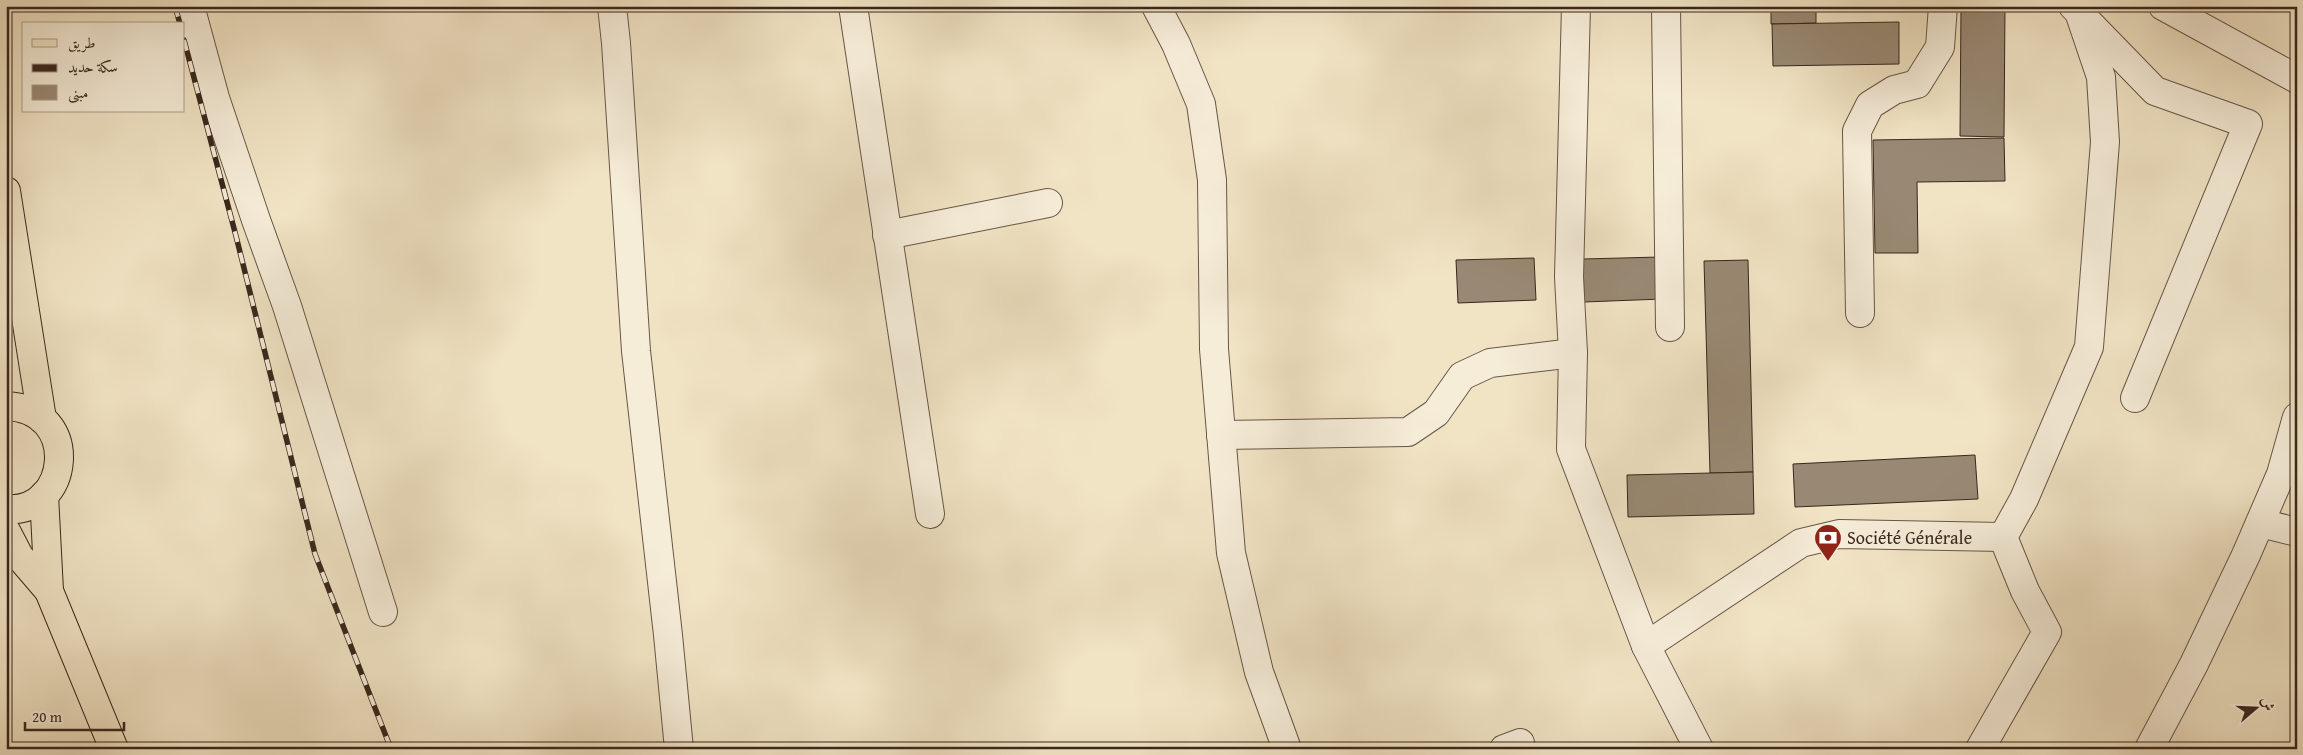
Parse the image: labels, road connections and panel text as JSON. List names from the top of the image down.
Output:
{
  "places": {
    "bank": ["Société Générale"]
  },
  "legend": ["طريق", "سكة حديد", "مبنى"],
  "scale_bar": "20 m",
  "north": "right"
}
